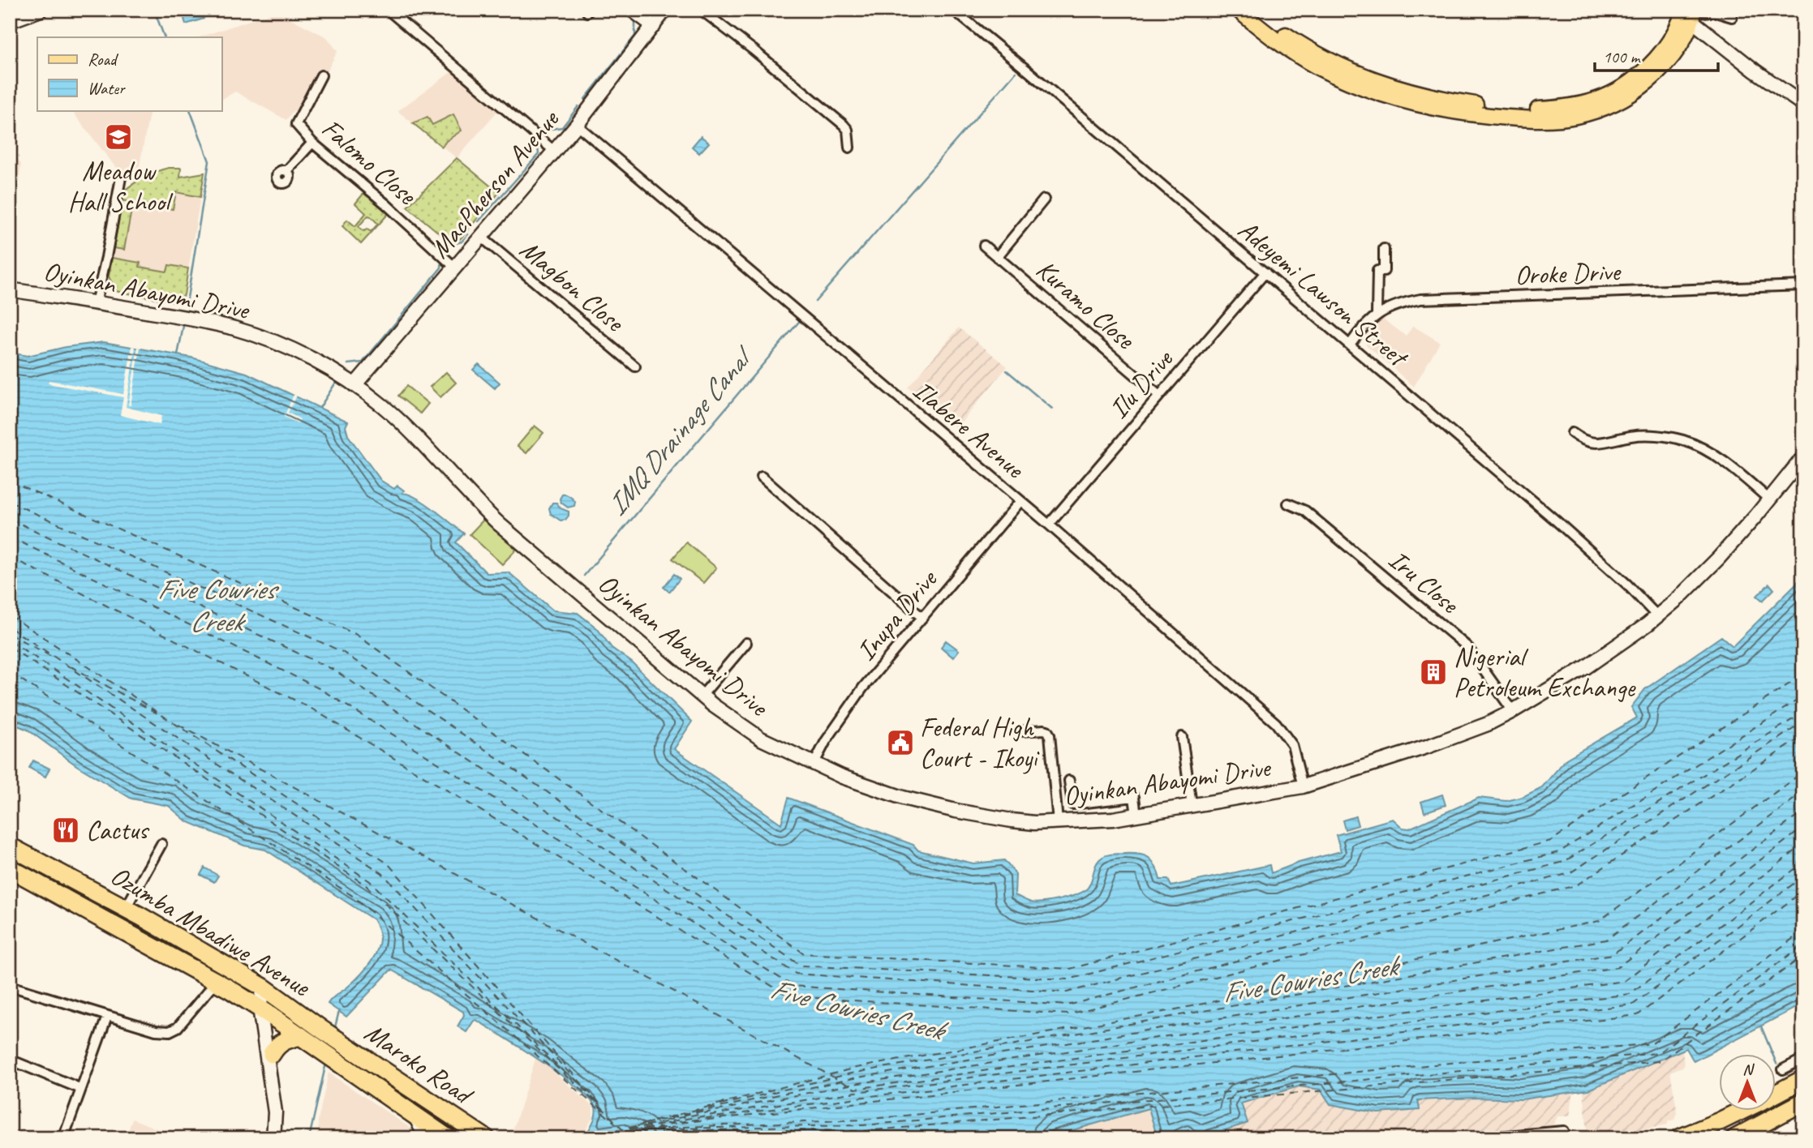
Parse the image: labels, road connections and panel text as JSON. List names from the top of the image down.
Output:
{
  "streets": {
    "highway": ["Ozumba Mbadiwe Avenue", "Maroko Road"],
    "street": [
      "Falomo Close",
      "MacPherson Avenue",
      "Oroke Drive",
      "Magbon Close",
      "Oyinkan Abayomi Drive",
      "Adeyemi Lawson Street",
      "Kuramo Close",
      "Ilu Drive",
      "Ilabere Avenue",
      "Iru Close",
      "Inupa Drive"
    ]
  },
  "crossings": [
    ["Falomo Close", "MacPherson Avenue"],
    ["MacPherson Avenue", "Magbon Close"],
    ["MacPherson Avenue", "Oyinkan Abayomi Drive"],
    ["MacPherson Avenue", "Ilabere Avenue"],
    ["Oroke Drive", "Adeyemi Lawson Street"],
    ["Oyinkan Abayomi Drive", "Adeyemi Lawson Street"],
    ["Oyinkan Abayomi Drive", "Ilabere Avenue"],
    ["Oyinkan Abayomi Drive", "Iru Close"],
    ["Oyinkan Abayomi Drive", "Inupa Drive"],
    ["Adeyemi Lawson Street", "Ilu Drive"],
    ["Kuramo Close", "Ilu Drive"],
    ["Ilu Drive", "Ilabere Avenue"],
    ["Ilabere Avenue", "Inupa Drive"],
    ["Ozumba Mbadiwe Avenue", "Maroko Road"]
  ],
  "water": ["IMQ Drainage Canal", "Five Cowries Creek"],
  "places": {
    "school or university": ["Meadow Hall School"],
    "building": ["Nigerial Petroleum Exchange"],
    "public building": ["Federal High Court - Ikoyi"],
    "restaurant": ["Cactus"]
  },
  "legend": ["Road", "Water"],
  "scale_bar": "100 m",
  "north": "top"
}
